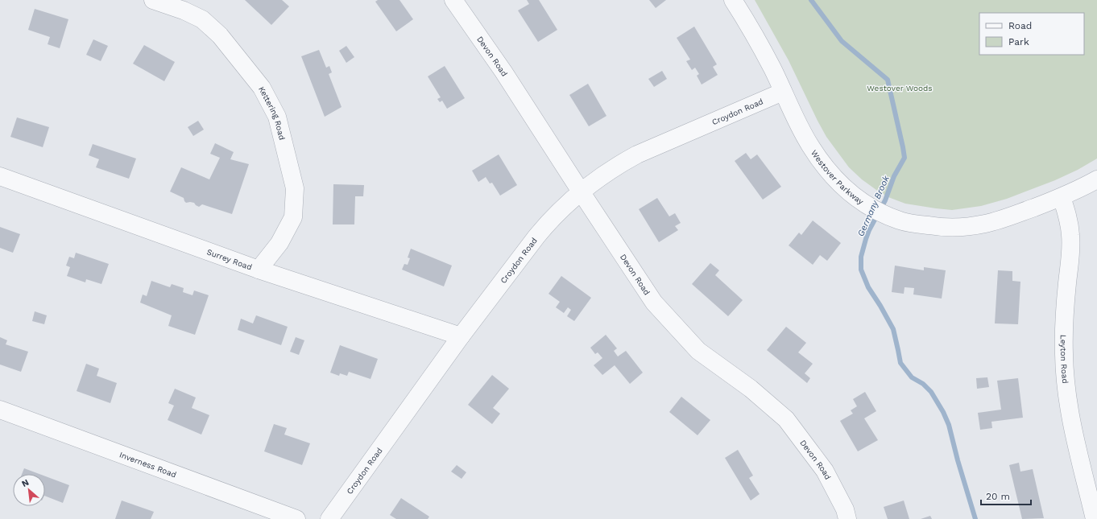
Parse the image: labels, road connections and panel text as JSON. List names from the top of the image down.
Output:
{
  "streets": {
    "street": [
      "Devon Road",
      "Croydon Road",
      "Kettering Road",
      "Westover Parkway",
      "Surrey Road",
      "Leyton Road",
      "Inverness Road"
    ]
  },
  "crossings": [
    ["Devon Road", "Croydon Road"],
    ["Croydon Road", "Westover Parkway"],
    ["Croydon Road", "Surrey Road"],
    ["Kettering Road", "Surrey Road"],
    ["Westover Parkway", "Leyton Road"]
  ],
  "water": ["Germany Brook"],
  "parks": ["Westover Woods"],
  "legend": ["Road", "Park"],
  "scale_bar": "20 m",
  "north": "top left"
}
